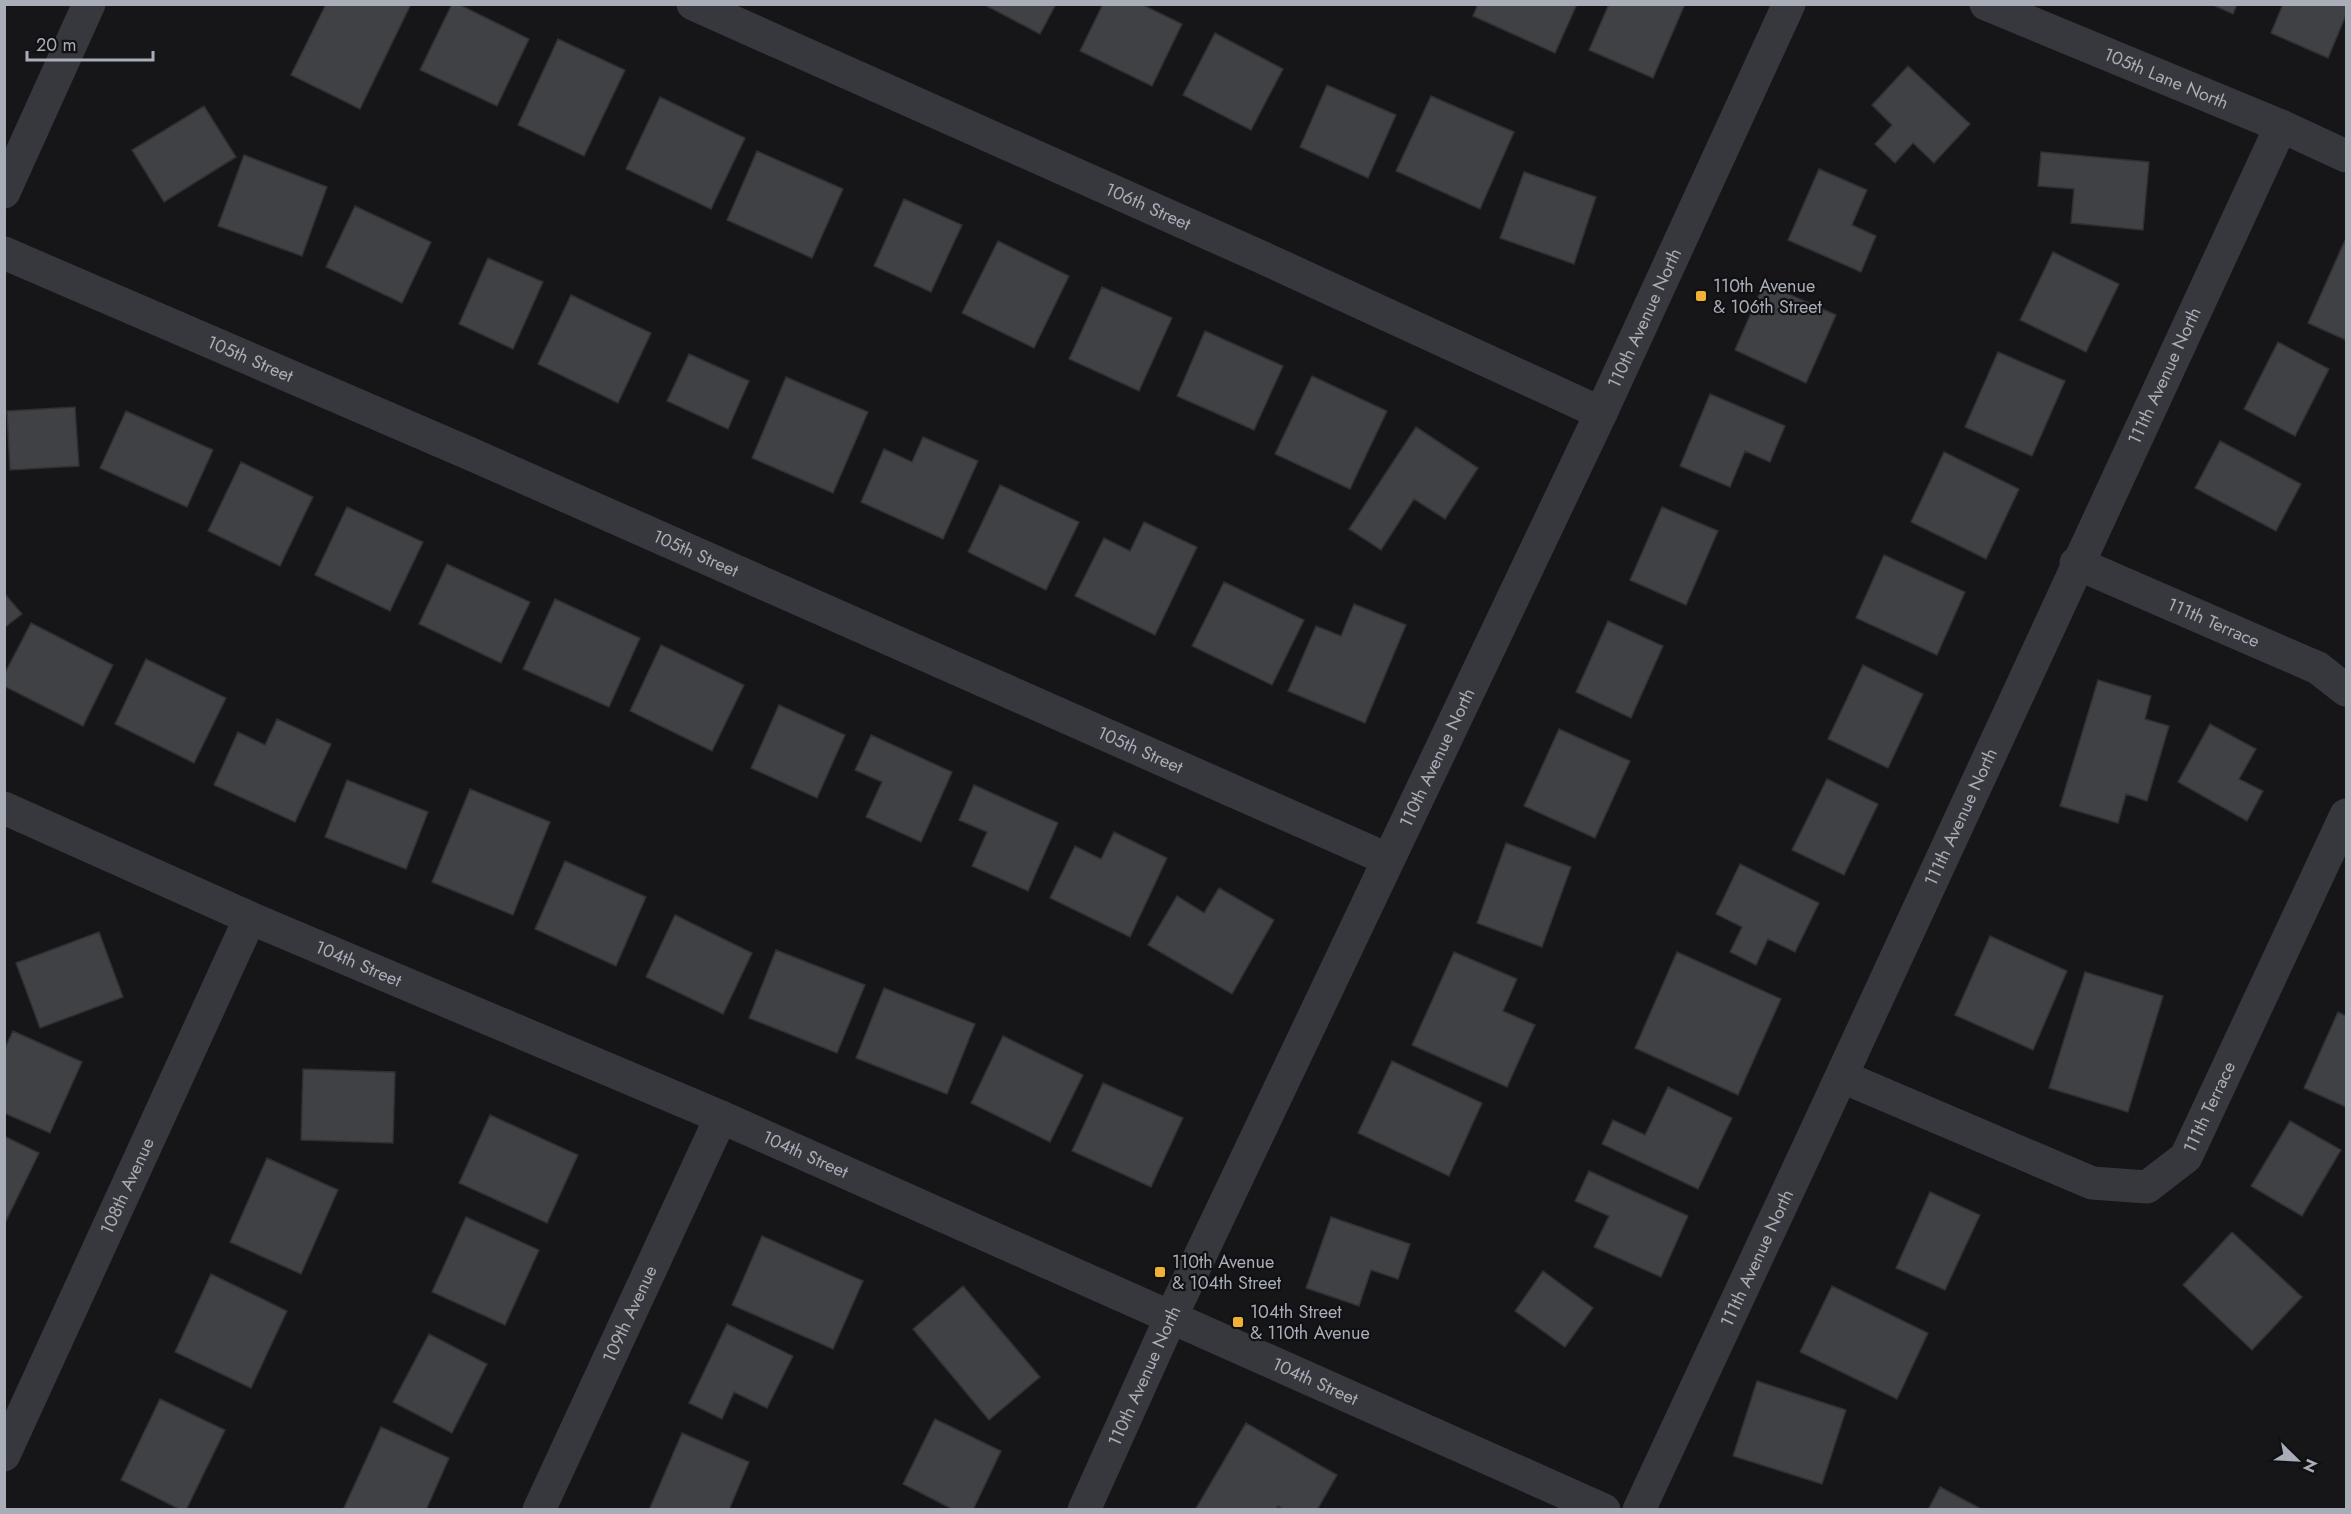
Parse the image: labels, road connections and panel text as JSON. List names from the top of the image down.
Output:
{
  "streets": {
    "street": [
      "105th Lane North",
      "106th Street",
      "110th Avenue North",
      "105th Street",
      "111th Avenue North",
      "111th Terrace",
      "104th Street",
      "108th Avenue",
      "109th Avenue"
    ]
  },
  "crossings": [
    ["105th Lane North", "111th Avenue North"],
    ["106th Street", "110th Avenue North"],
    ["110th Avenue North", "105th Street"],
    ["110th Avenue North", "104th Street"],
    ["111th Avenue North", "111th Terrace"],
    ["104th Street", "108th Avenue"],
    ["104th Street", "109th Avenue"]
  ],
  "places": {
    "transit": ["110th Avenue & 106th Street", "110th Avenue & 104th Street", "104th Street & 110th Avenue"]
  },
  "scale_bar": "20 m",
  "north": "bottom right"
}
